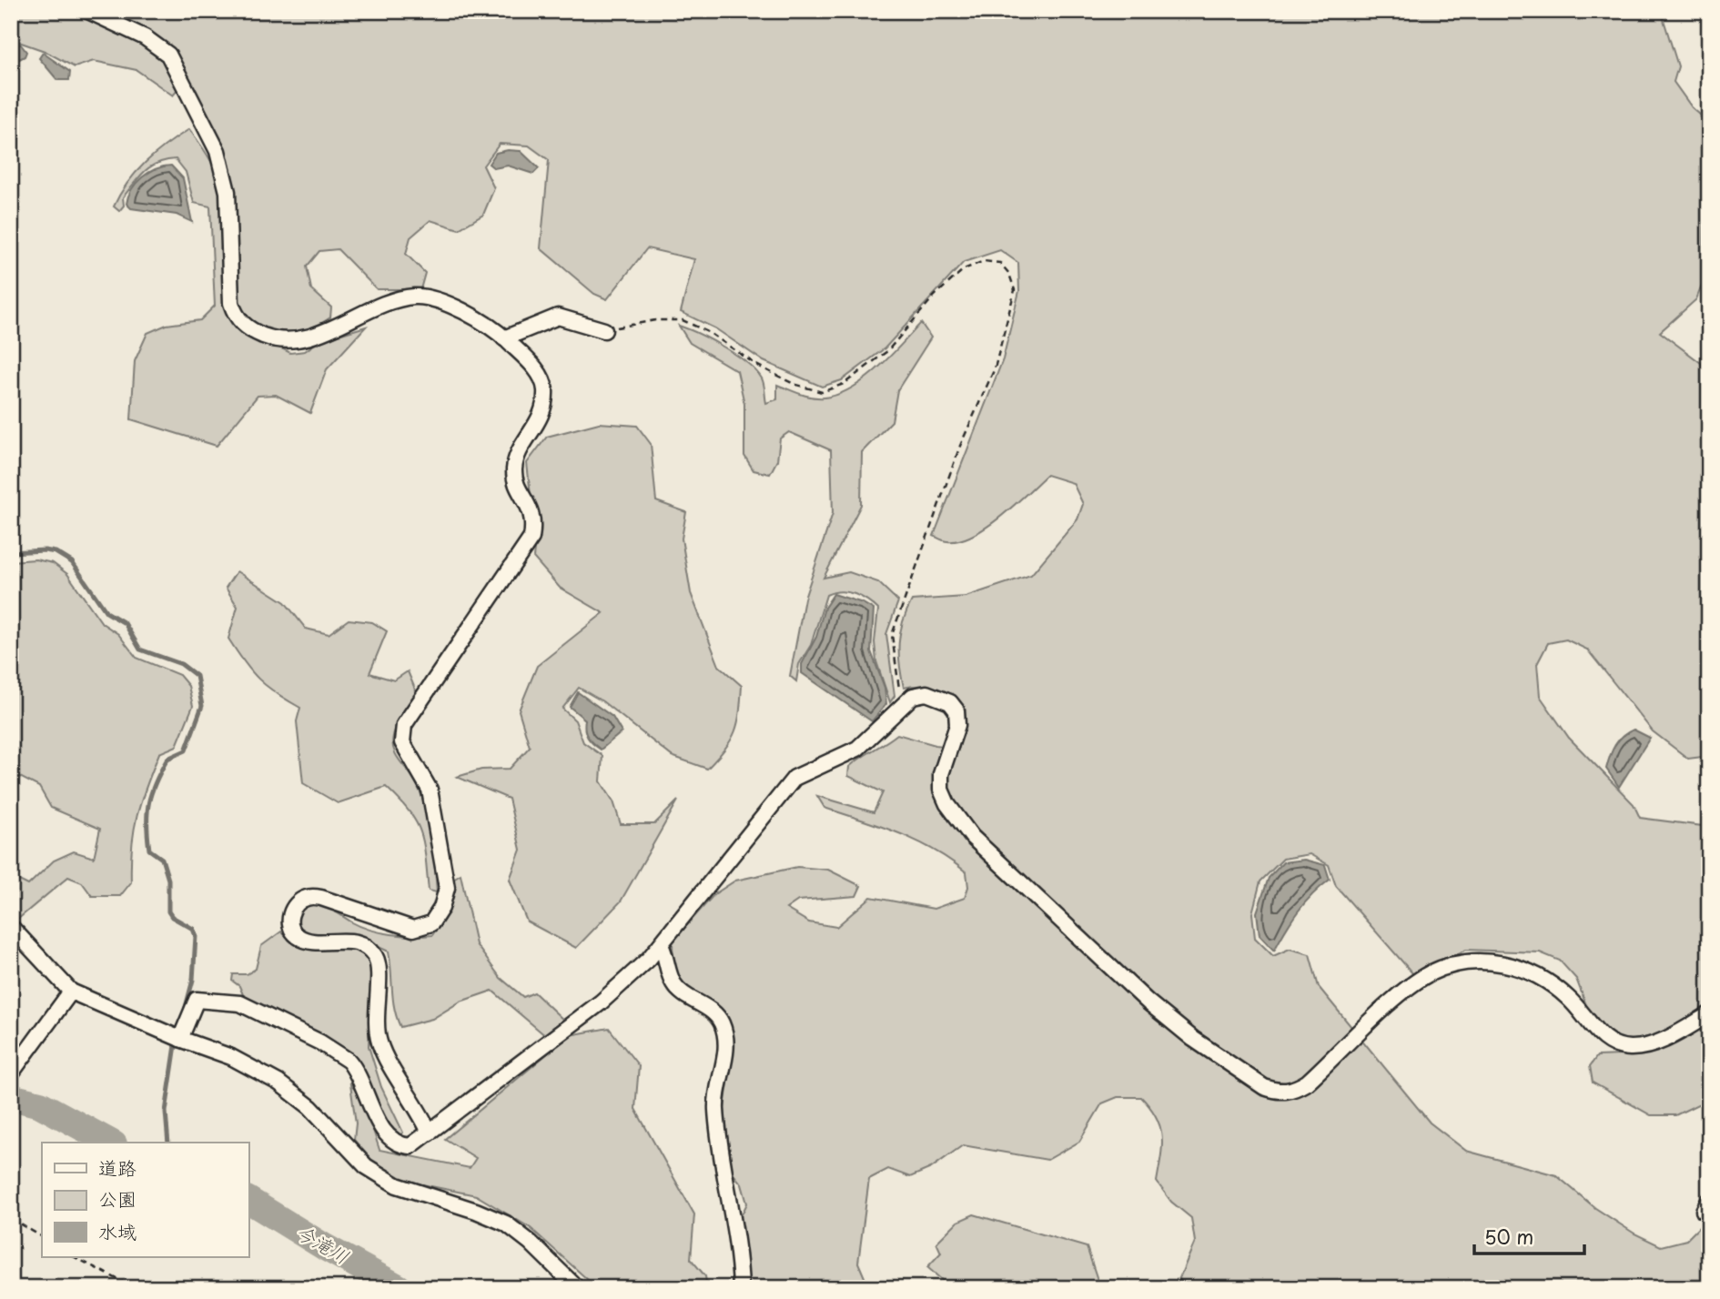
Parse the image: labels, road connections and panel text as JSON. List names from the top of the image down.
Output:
{
  "water": ["今滝川"],
  "legend": ["道路", "公園", "水域"],
  "scale_bar": "50 m"
}
